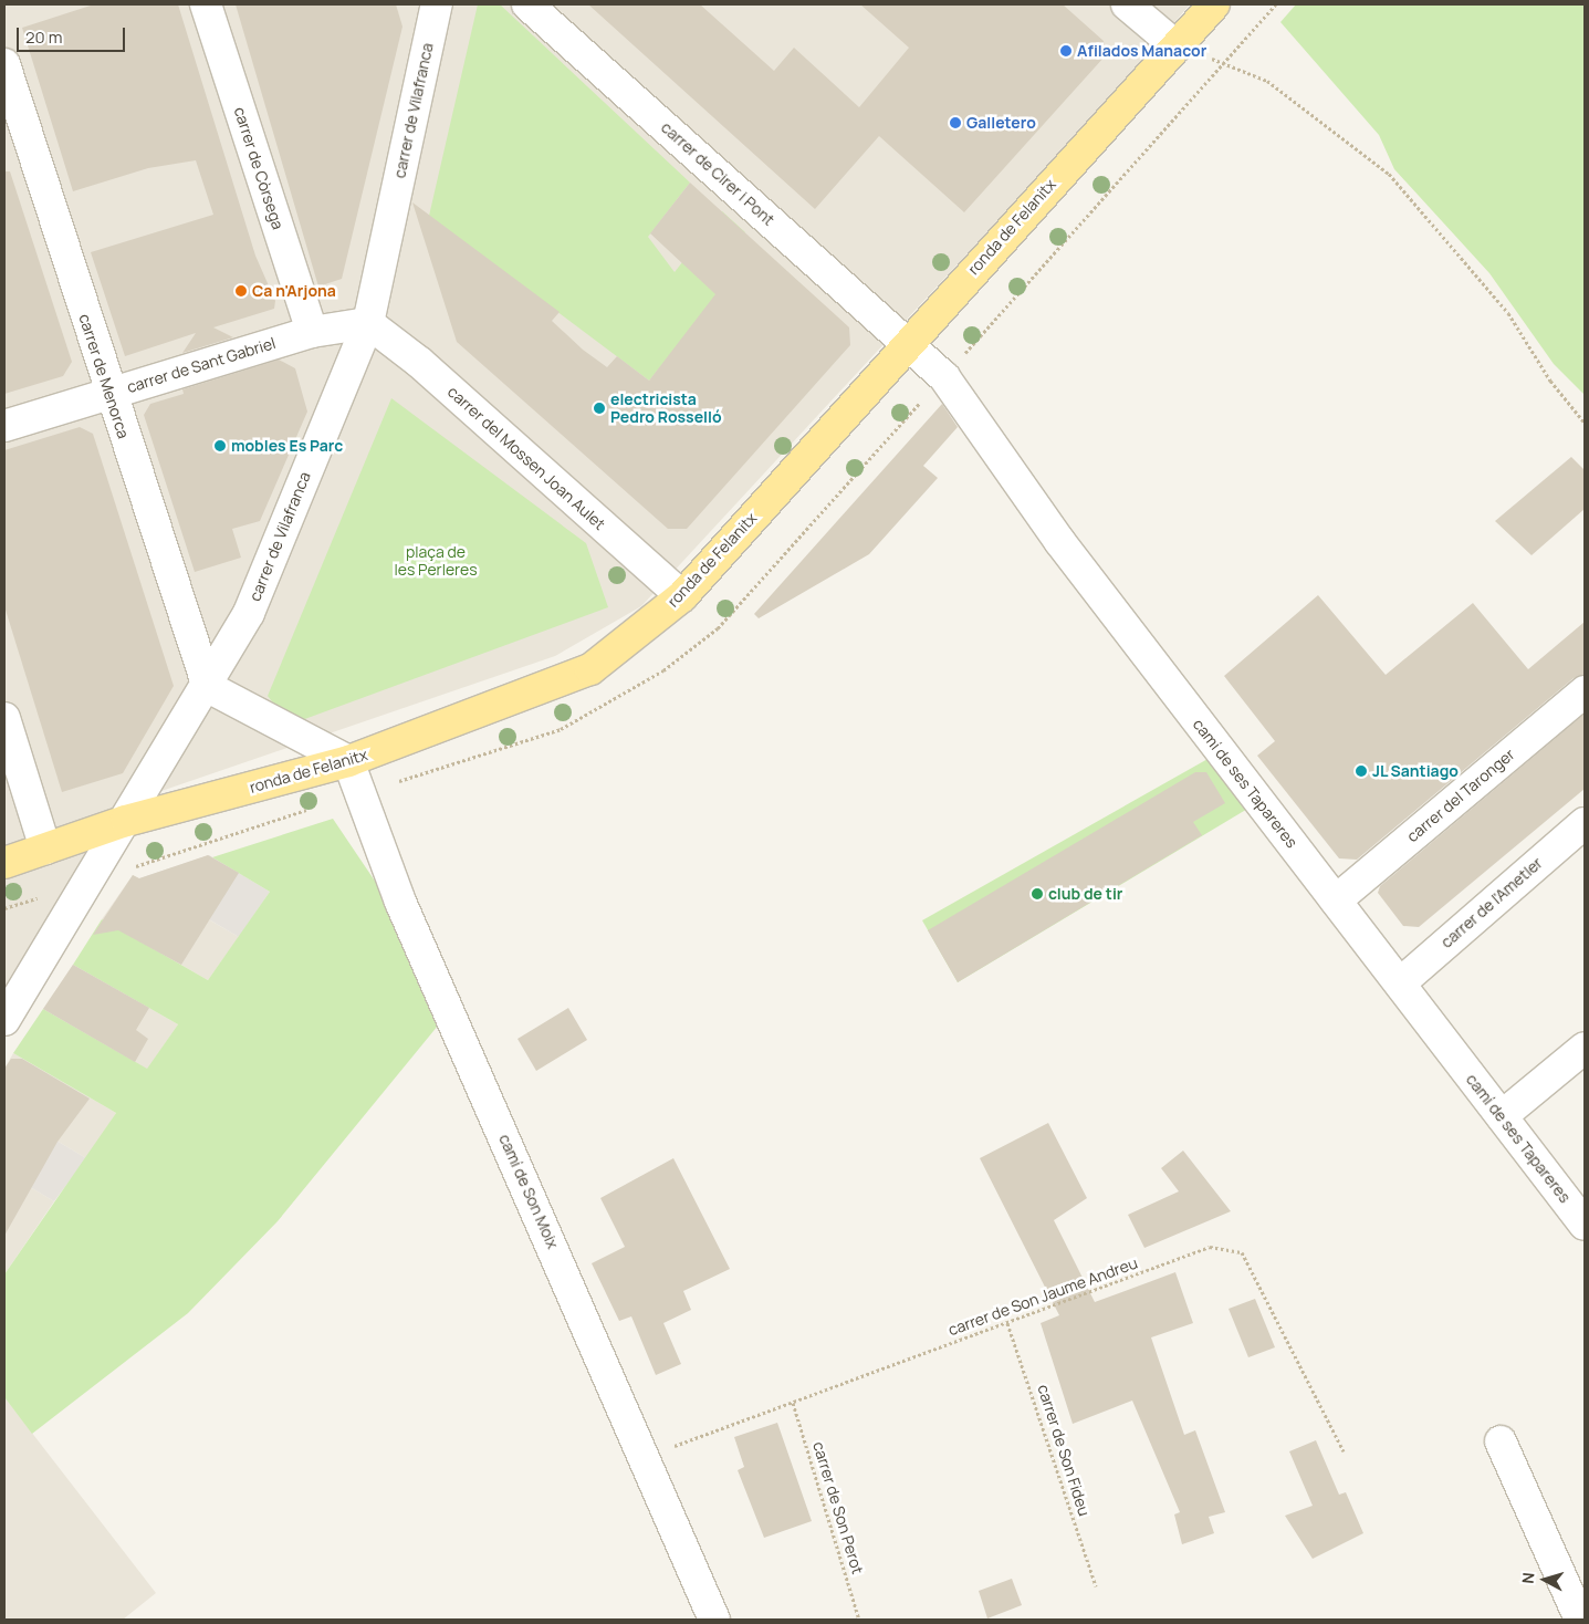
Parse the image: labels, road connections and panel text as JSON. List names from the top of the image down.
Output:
{
  "streets": {
    "main road": ["ronda de Felanitx"],
    "street": [
      "carrer de Vilafranca",
      "carrer de Còrsega",
      "carrer de Cirer i Pont",
      "carrer de Sant Gabriel",
      "carrer de Menorca",
      "carrer del Mossen Joan Aulet",
      "camí de ses Tapareres",
      "carrer del Taronger",
      "carrer de l'Ametler",
      "camí de Son Moix"
    ],
    "path": ["carrer de Son Jaume Andreu", "carrer de Son Fideu", "carrer de Son Perot"]
  },
  "crossings": [
    ["carrer de Vilafranca", "ronda de Felanitx"],
    ["carrer de Vilafranca", "carrer de Sant Gabriel"],
    ["carrer de Vilafranca", "carrer de Menorca"],
    ["carrer de Vilafranca", "carrer del Mossen Joan Aulet"],
    ["carrer de Còrsega", "carrer de Sant Gabriel"],
    ["carrer de Cirer i Pont", "ronda de Felanitx"],
    ["carrer de Cirer i Pont", "camí de ses Tapareres"],
    ["ronda de Felanitx", "carrer del Mossen Joan Aulet"],
    ["ronda de Felanitx", "camí de ses Tapareres"],
    ["ronda de Felanitx", "camí de Son Moix"],
    ["carrer de Sant Gabriel", "carrer de Menorca"],
    ["carrer de Sant Gabriel", "carrer del Mossen Joan Aulet"],
    ["camí de ses Tapareres", "carrer del Taronger"],
    ["camí de ses Tapareres", "carrer de l'Ametler"],
    ["camí de Son Moix", "carrer de Son Jaume Andreu"],
    ["carrer de Son Jaume Andreu", "carrer de Son Fideu"],
    ["carrer de Son Jaume Andreu", "carrer de Son Perot"]
  ],
  "parks": ["plaça de les Perleres"],
  "places": [
    "Afilados Manacor",
    "Galletero",
    "Ca n'Arjona",
    "electricista Pedro Rosselló",
    "mobles Es Parc",
    "JL Santiago",
    "club de tir"
  ],
  "scale_bar": "20 m",
  "north": "left"
}
